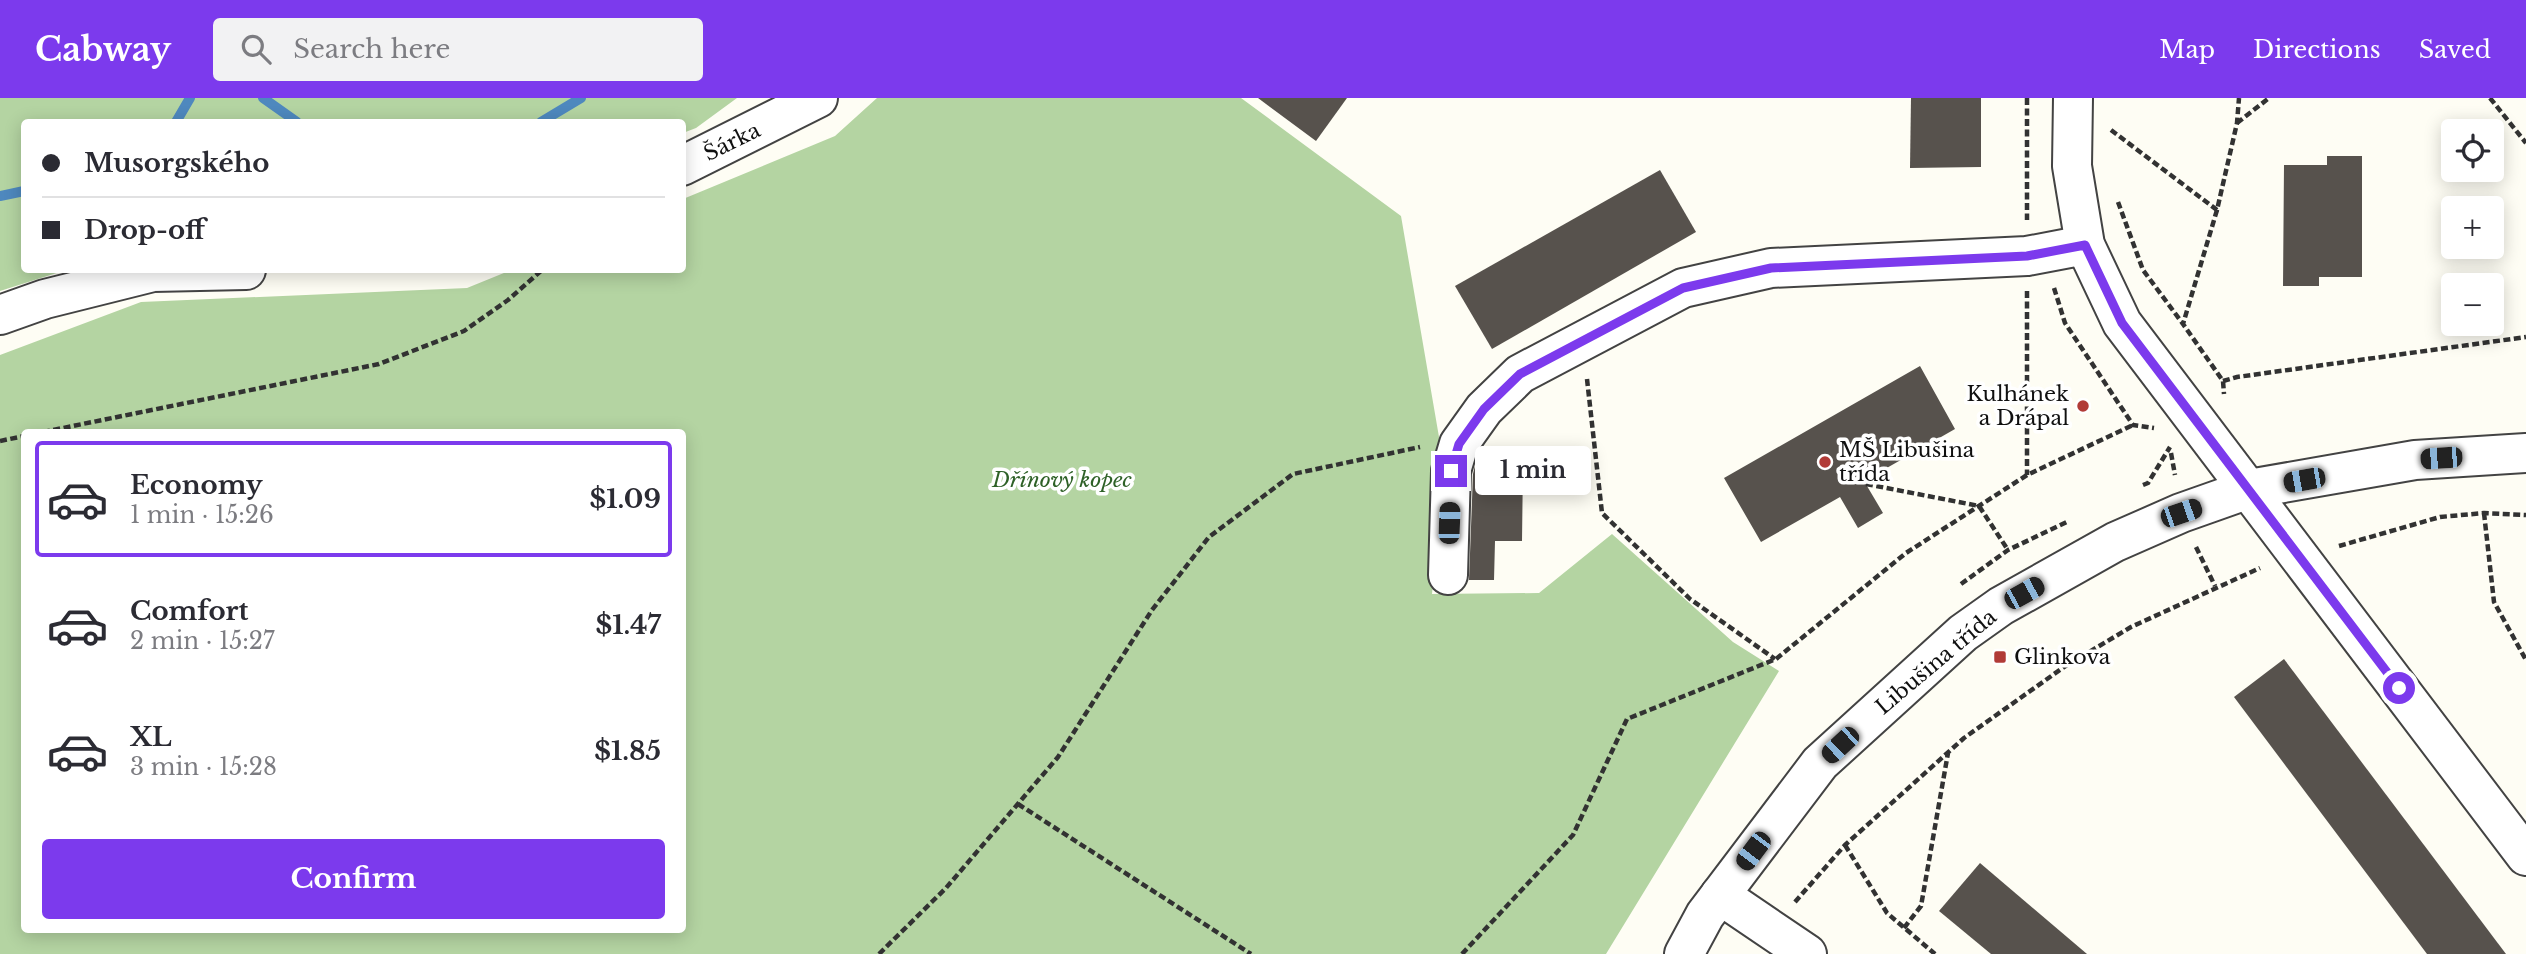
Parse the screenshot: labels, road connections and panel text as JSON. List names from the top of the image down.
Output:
{
  "streets": {
    "street": ["Šárka", "Libušina třída"]
  },
  "parks": ["Dřínový kopec"],
  "places": {
    "other": ["Kulhánek a Drápal", "MŠ Libušina třída"],
    "transit": ["Glinkova"]
  },
  "page": {
    "header": "Cabway",
    "search": "Search here",
    "nav": ["Map", "Directions", "Saved"],
    "map_buttons": ["+", "−"],
    "banner": ["Musorgského", "Drop-off"],
    "list": [
      {
        "name": "Economy",
        "note": "1 min · 15:26",
        "value": "$1.09"
      },
      {
        "name": "Comfort",
        "note": "2 min · 15:27",
        "value": "$1.47"
      },
      {
        "name": "XL",
        "note": "3 min · 15:28",
        "value": "$1.85"
      }
    ],
    "bubble": "1 min",
    "buttons": "Confirm"
  }
}
